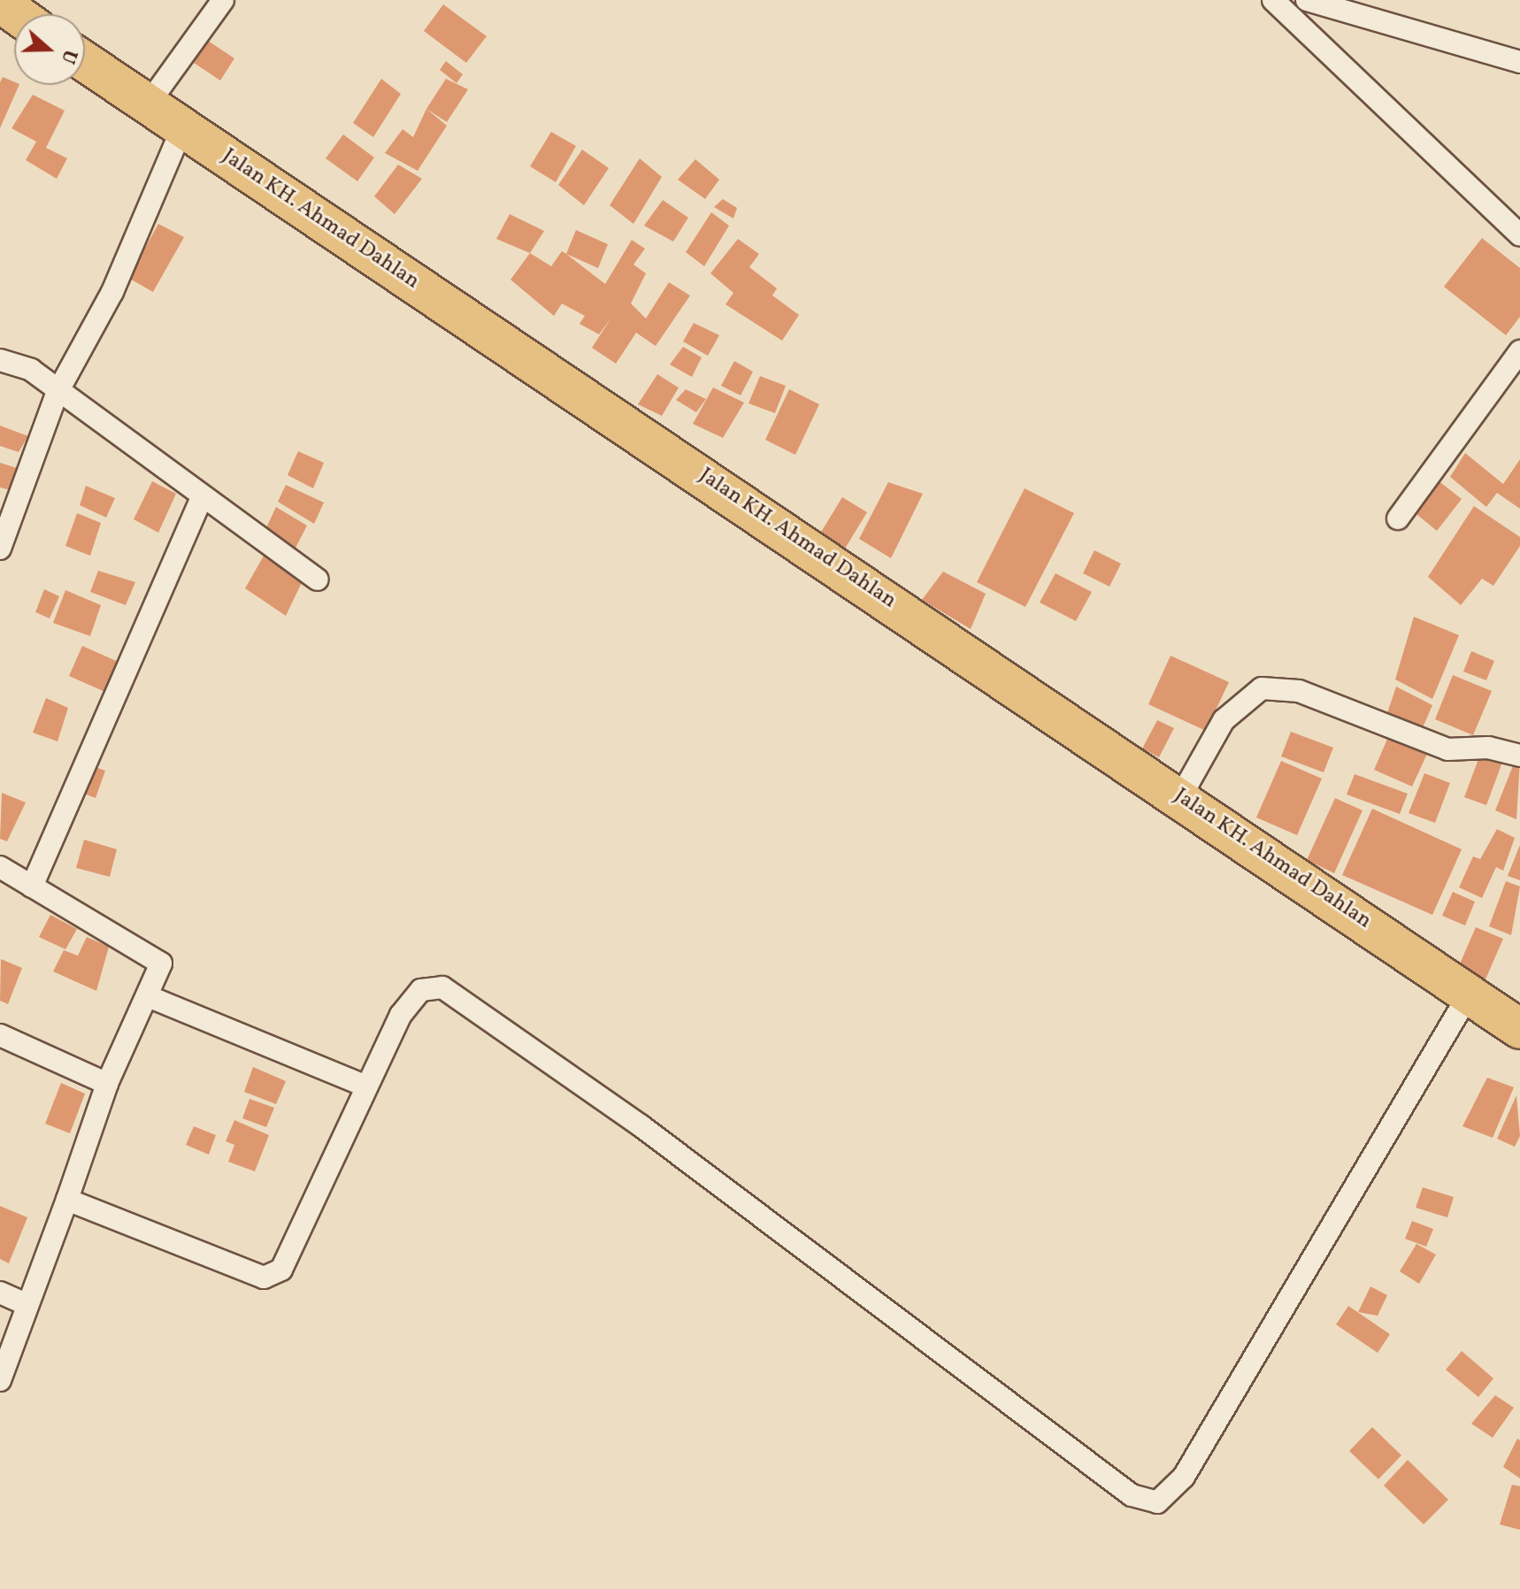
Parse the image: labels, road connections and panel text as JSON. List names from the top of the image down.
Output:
{
  "streets": {
    "highway": ["Jalan KH. Ahmad Dahlan"]
  },
  "north": "right"
}
